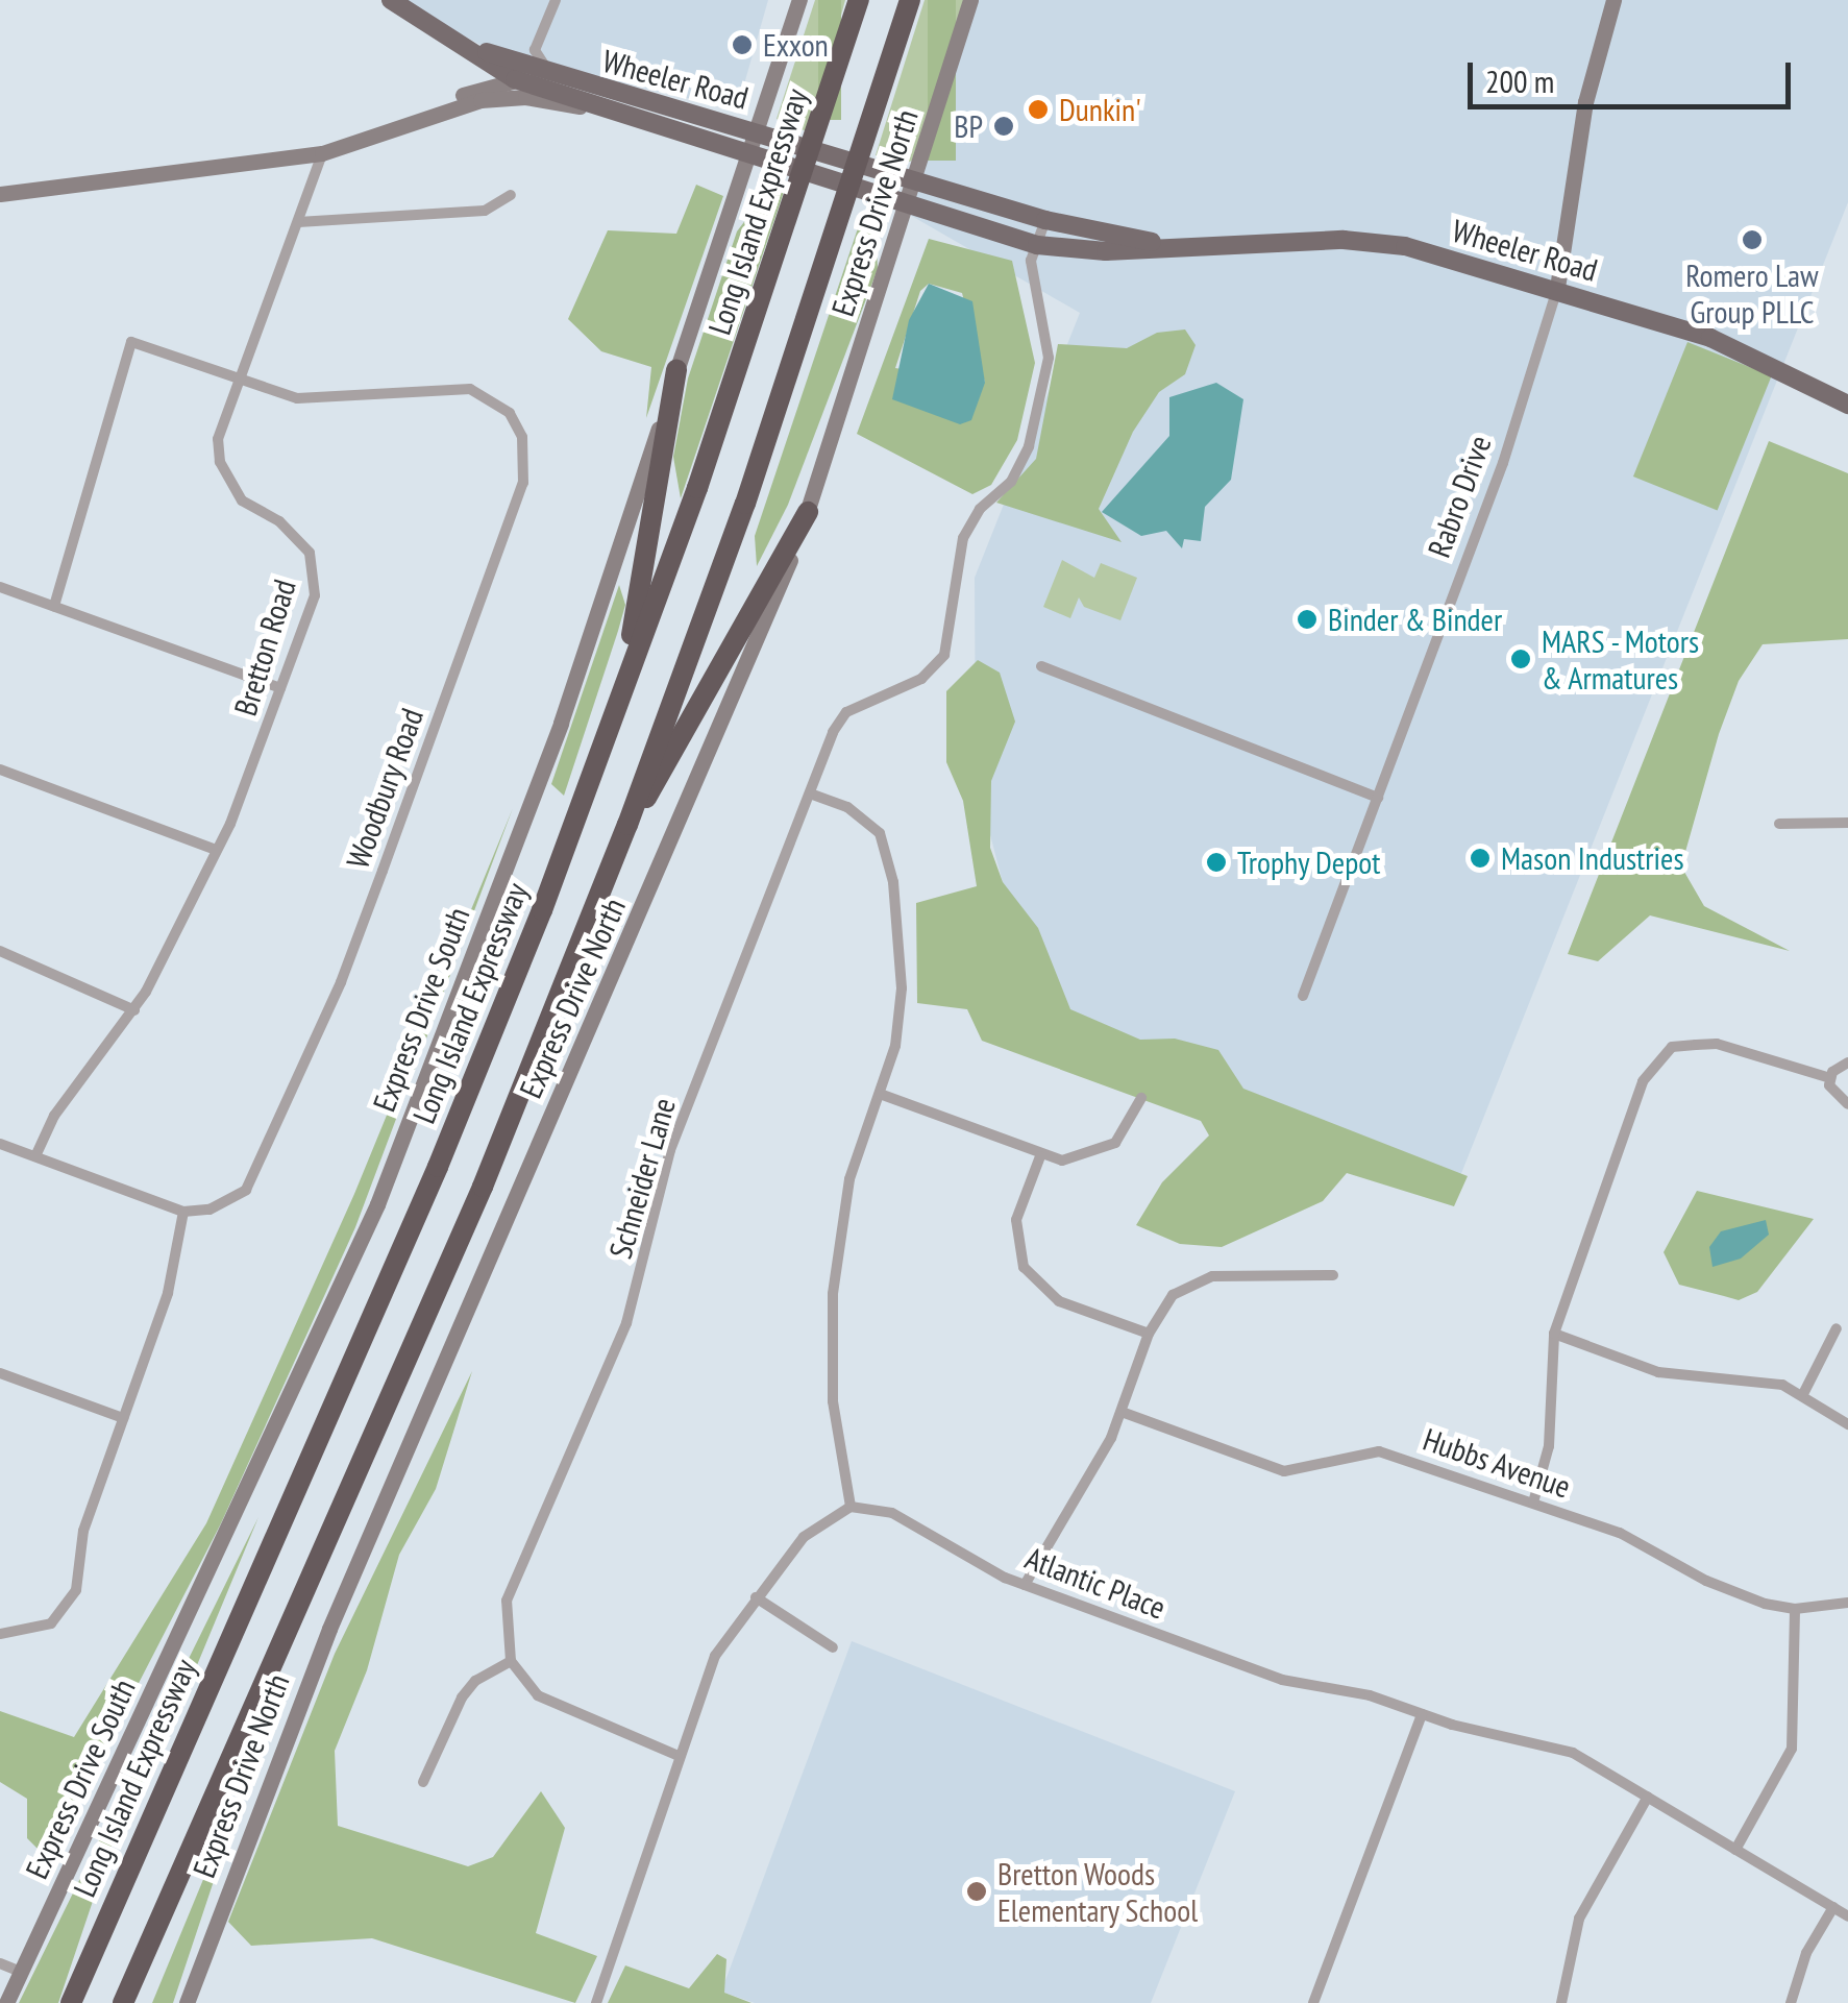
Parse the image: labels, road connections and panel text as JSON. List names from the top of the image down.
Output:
{
  "streets": {
    "highway": ["Long Island Expressway"],
    "main road": [
      "Wheeler Road",
      "Express Drive North",
      "Rabro Drive",
      "Express Drive South"
    ],
    "street": [
      "Bretton Road",
      "Woodbury Road",
      "Schneider Lane",
      "Hubbs Avenue",
      "Atlantic Place"
    ]
  },
  "crossings": [
    ["Wheeler Road", "Express Drive North"],
    ["Wheeler Road", "Rabro Drive"],
    ["Wheeler Road", "Bretton Road"],
    ["Wheeler Road", "Express Drive South"],
    ["Wheeler Road", "Schneider Lane"],
    ["Bretton Road", "Woodbury Road"]
  ],
  "places": [
    "Exxon",
    "Dunkin'",
    "BP",
    "Romero Law Group PLLC",
    "Binder & Binder",
    "MARS - Motors & Armatures",
    "Mason Industries",
    "Trophy Depot",
    "Bretton Woods Elementary School"
  ],
  "scale_bar": "200 m"
}
